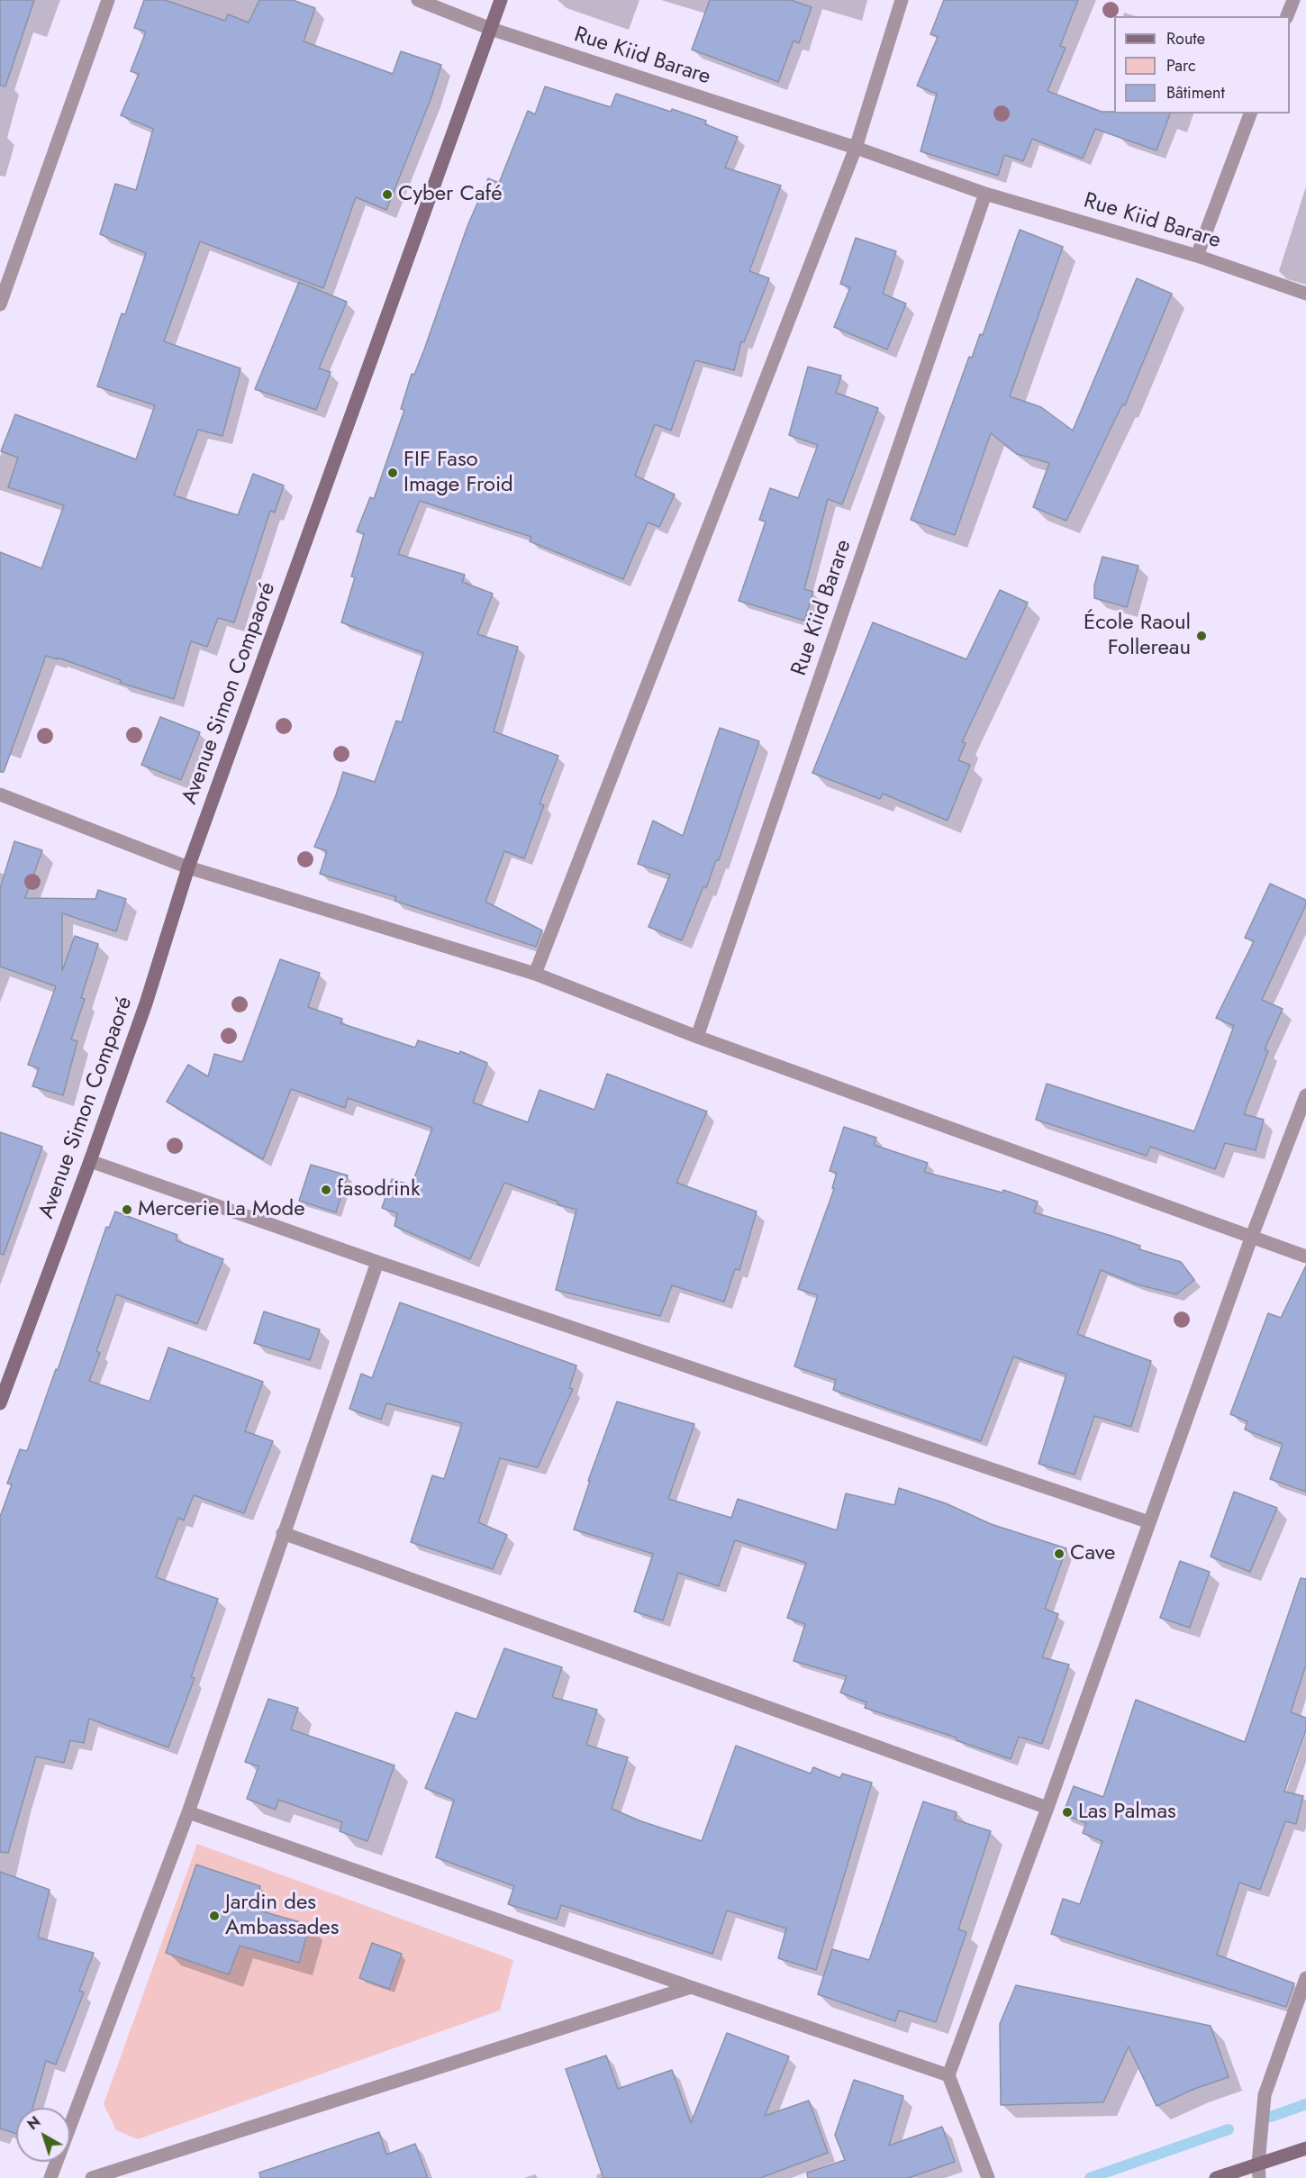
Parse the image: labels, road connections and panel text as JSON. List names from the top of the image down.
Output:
{
  "streets": {
    "street": ["Rue Kiid Barare", "Avenue Simon Compaoré"]
  },
  "crossings": [
    ["Rue Kiid Barare", "Avenue Simon Compaoré"]
  ],
  "places": [
    "Cyber Café",
    "FIF Faso Image Froid",
    "École Raoul Follereau",
    "fasodrink",
    "Mercerie La Mode",
    "Cave",
    "Las Palmas",
    "Jardin des Ambassades"
  ],
  "legend": ["Route", "Parc", "Bâtiment"],
  "north": "top left"
}
